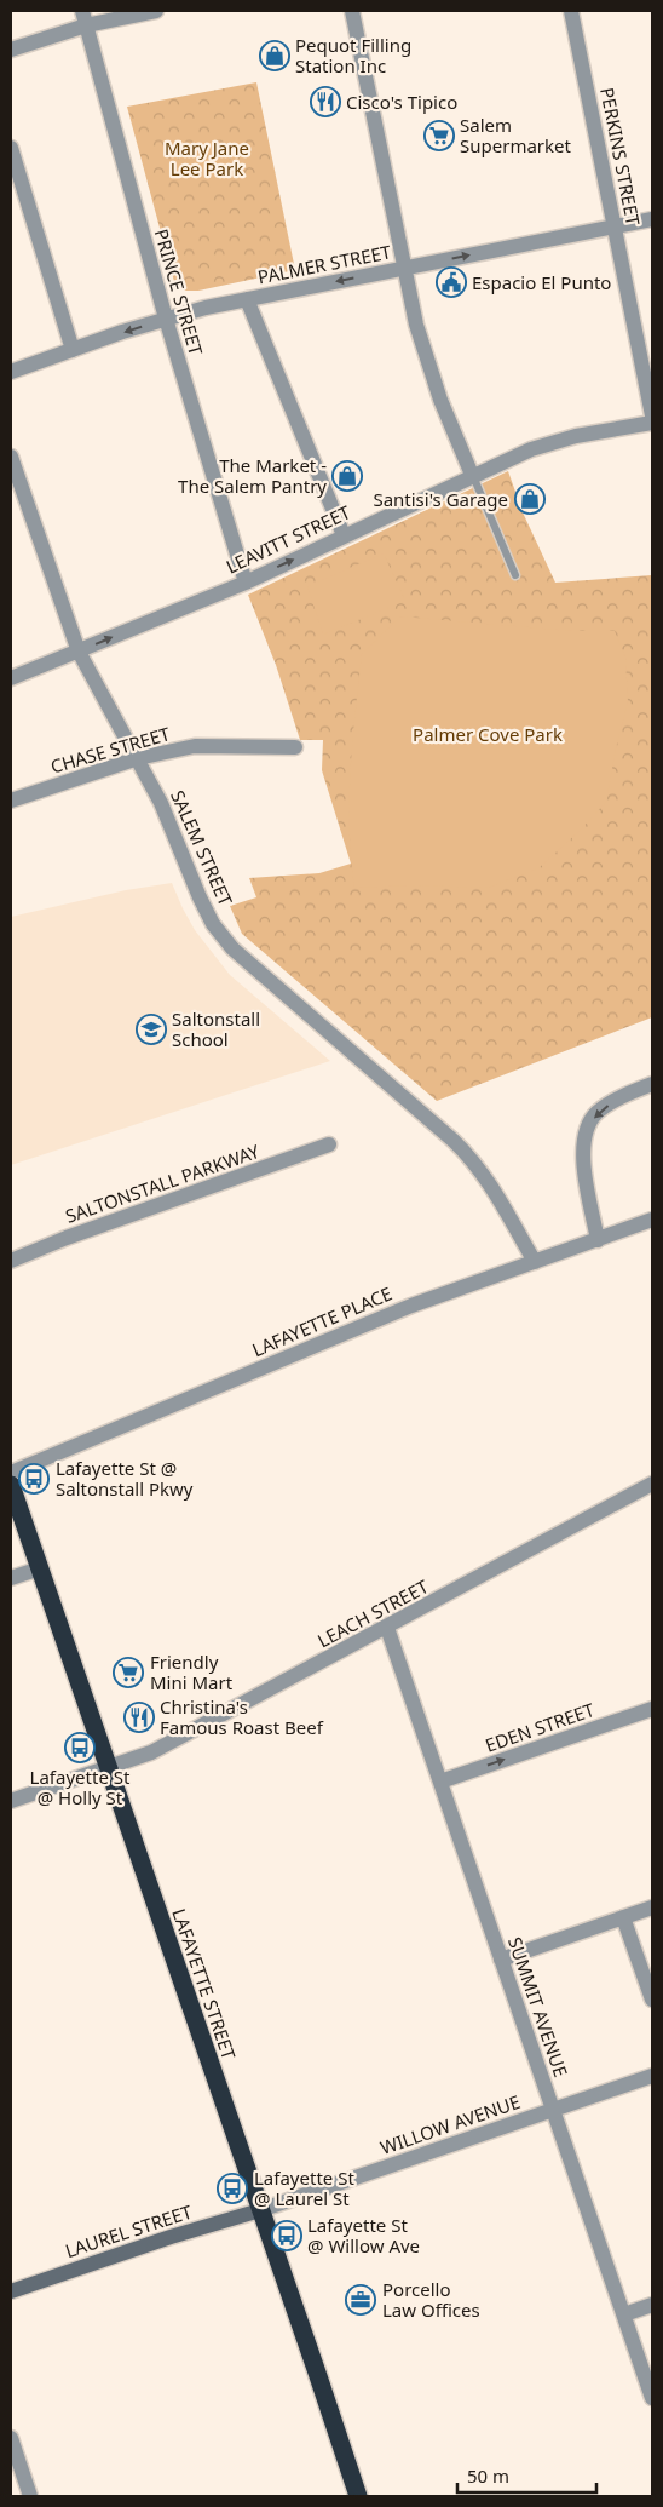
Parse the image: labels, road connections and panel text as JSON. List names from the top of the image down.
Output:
{
  "streets": {
    "highway": ["LAFAYETTE STREET"],
    "street": [
      "PERKINS STREET",
      "PALMER STREET",
      "PRINCE STREET",
      "LEAVITT STREET",
      "CHASE STREET",
      "SALEM STREET",
      "SALTONSTALL PARKWAY",
      "LAFAYETTE PLACE",
      "LEACH STREET",
      "EDEN STREET",
      "SUMMIT AVENUE",
      "WILLOW AVENUE",
      "LAUREL STREET"
    ]
  },
  "crossings": [
    ["PERKINS STREET", "PALMER STREET"],
    ["PALMER STREET", "PRINCE STREET"],
    ["PRINCE STREET", "LEAVITT STREET"],
    ["LEAVITT STREET", "SALEM STREET"],
    ["CHASE STREET", "SALEM STREET"],
    ["SALEM STREET", "LAFAYETTE PLACE"],
    ["LEACH STREET", "LAFAYETTE STREET"],
    ["LEACH STREET", "SUMMIT AVENUE"],
    ["EDEN STREET", "SUMMIT AVENUE"],
    ["LAFAYETTE STREET", "WILLOW AVENUE"],
    ["LAFAYETTE STREET", "LAUREL STREET"],
    ["SUMMIT AVENUE", "WILLOW AVENUE"],
    ["WILLOW AVENUE", "LAUREL STREET"]
  ],
  "one_way": ["LEAVITT STREET", "EDEN STREET"],
  "parks": ["Mary Jane Lee Park", "Palmer Cove Park"],
  "places": {
    "shop": ["Pequot Filling Station Inc", "The Market - The Salem Pantry", "Santisi's Garage"],
    "restaurant": ["Cisco's Tipico", "Christina's Famous Roast Beef"],
    "supermarket": ["Salem Supermarket", "Friendly Mini Mart"],
    "public building": ["Espacio El Punto"],
    "school or university": ["Saltonstall School"],
    "bus stop": [
      "Lafayette St @ Saltonstall Pkwy",
      "Lafayette St @ Holly St",
      "Lafayette St @ Laurel St",
      "Lafayette St @ Willow Ave"
    ],
    "office": ["Porcello Law Offices"]
  },
  "scale_bar": "50 m"
}
